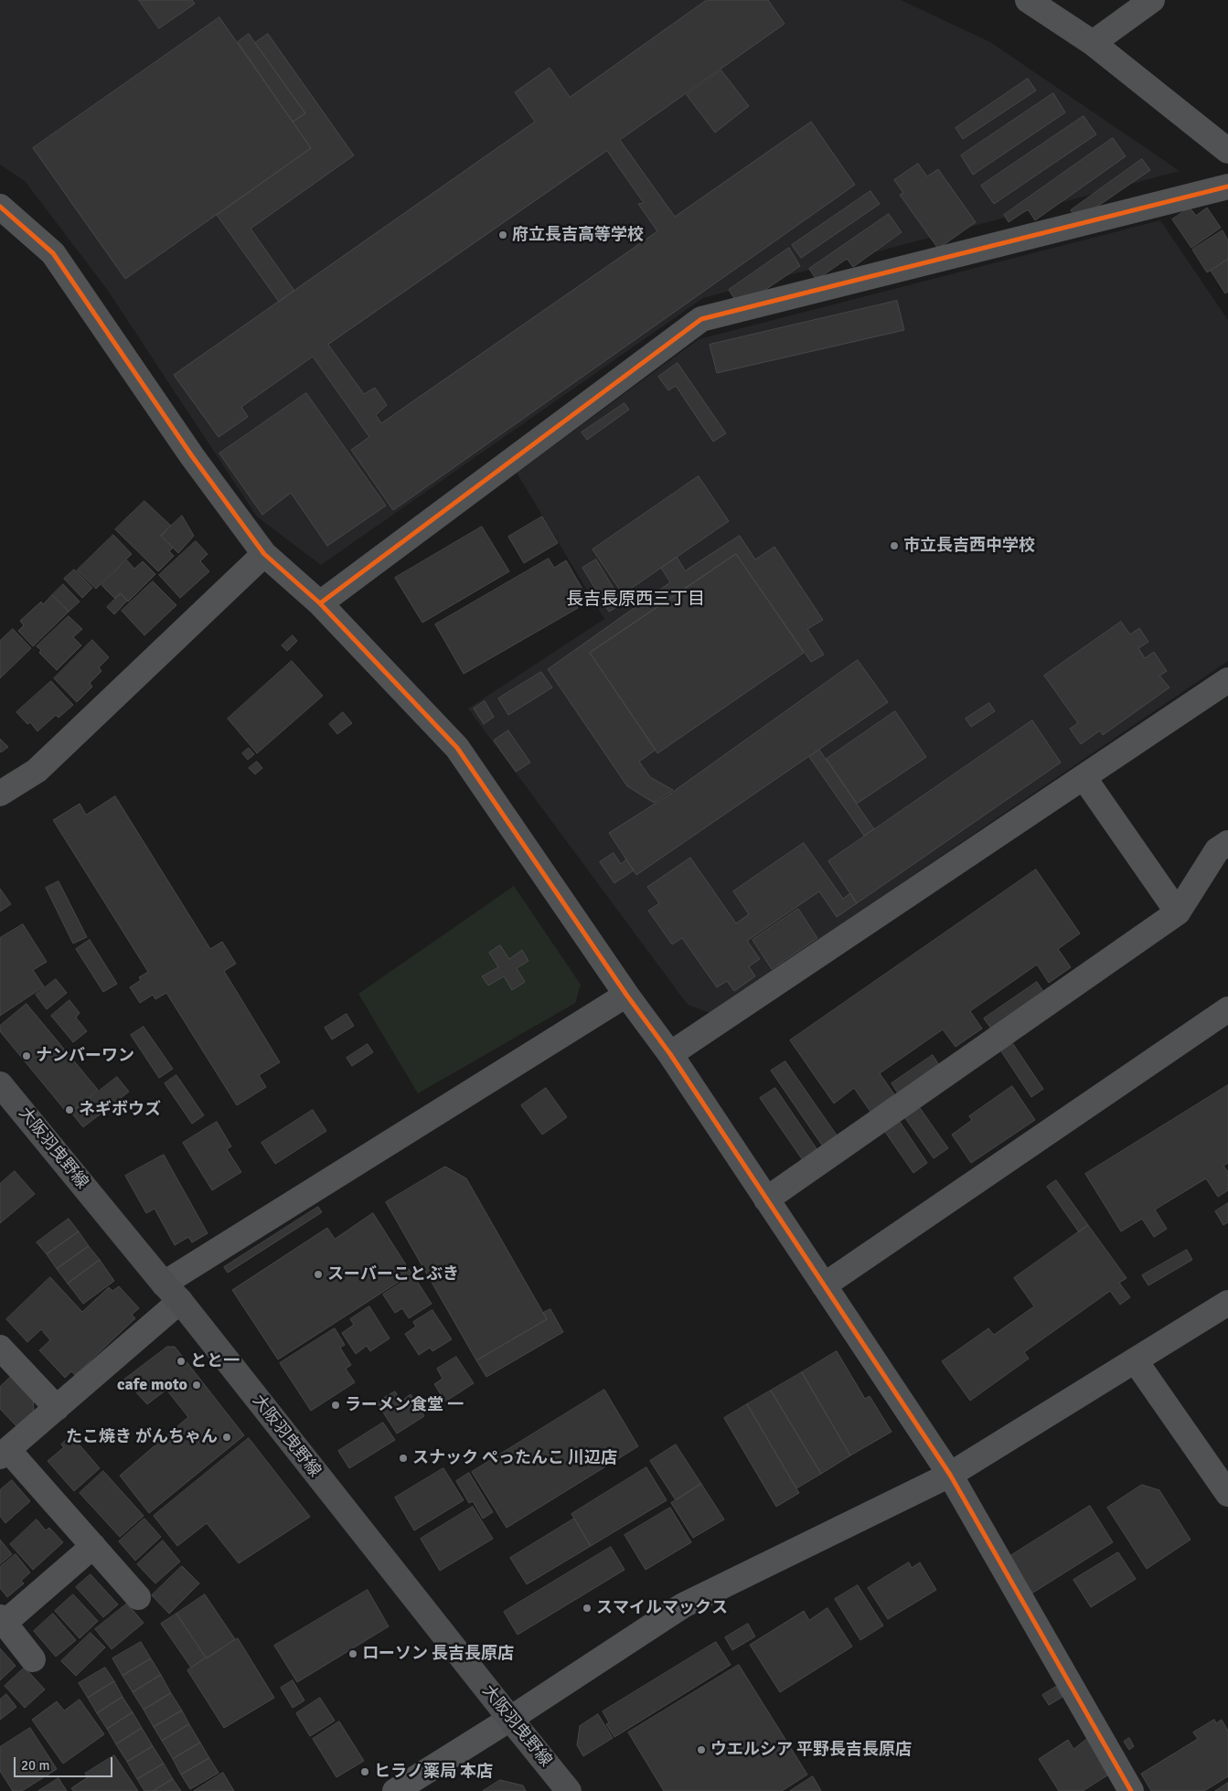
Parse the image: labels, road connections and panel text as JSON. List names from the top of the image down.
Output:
{
  "streets": {
    "main road": ["大阪羽曳野線"]
  },
  "districts": ["長吉長原西三丁目"],
  "places": [
    "府立長吉高等学校",
    "市立長吉西中学校",
    "ナンバーワン",
    "ネギボウズ",
    "スーバーことぶき",
    "とと一",
    "cafe moto",
    "ラーメン食堂 一",
    "たこ焼き がんちゃん",
    "スナック ぺったんこ 川辺店",
    "スマイルマックス",
    "ローソン 長吉長原店",
    "ウエルシア 平野長吉長原店",
    "ヒラノ薬局 本店"
  ],
  "scale_bar": "20 m"
}
